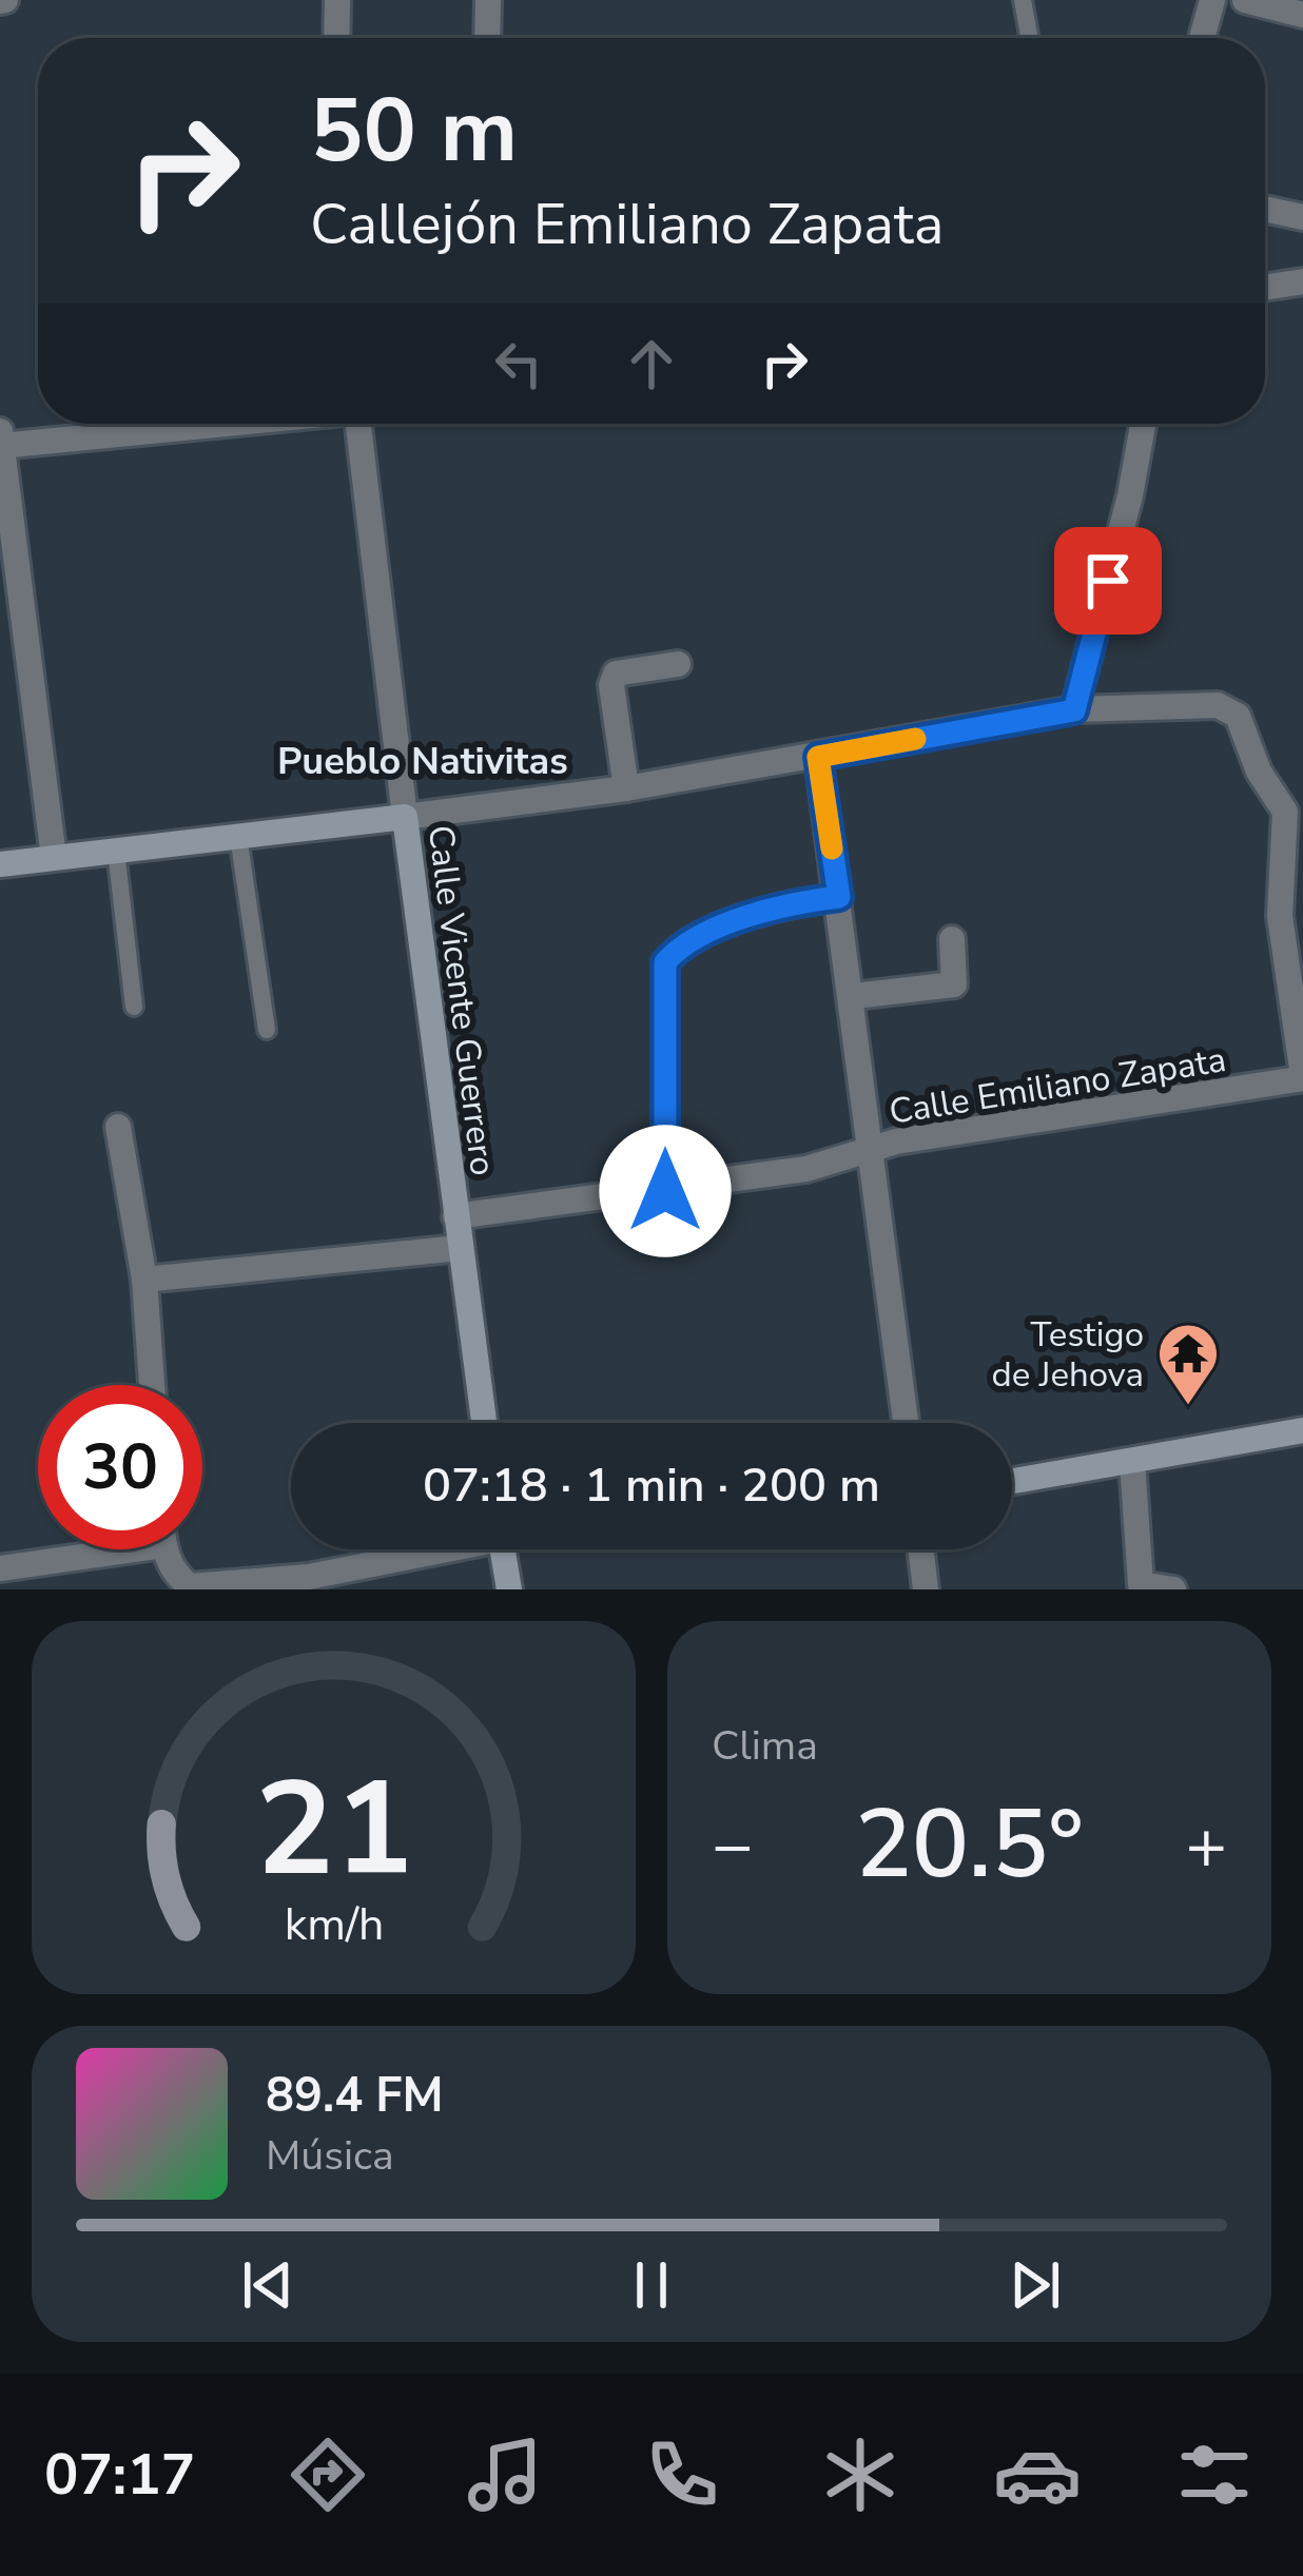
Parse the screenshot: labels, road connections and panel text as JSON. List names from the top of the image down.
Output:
{
  "streets": {
    "street": ["Calle Vicente Guerrero", "Calle Emiliano Zapata"]
  },
  "crossings": [
    ["Calle Vicente Guerrero", "Calle Emiliano Zapata"]
  ],
  "districts": ["Pueblo Nativitas"],
  "places": {
    "temple": ["Testigo de Jehova"]
  },
  "page": {
    "turn": ["50 m", "Callejón Emiliano Zapata"],
    "limit": "30",
    "trip": "07:18 · 1 min · 200 m",
    "tile": "Clima",
    "heat": ["−", "20.5°", "+"],
    "song": ["89.4 FM", "Música"],
    "tabs": "07:17",
    "gauge": ["21", "km/h"]
  }
}
